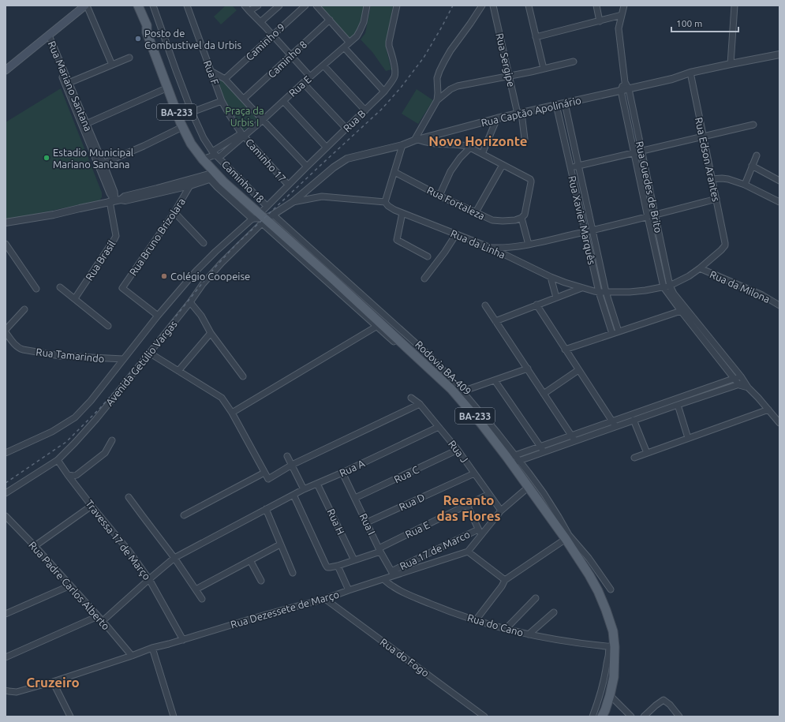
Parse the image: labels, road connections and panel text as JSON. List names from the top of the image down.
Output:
{
  "streets": {
    "main road": ["BA-233", "Rodovia BA-409"],
    "street": [
      "Caminho 9",
      "Caminho 8",
      "Rua Sergipe",
      "Rua F",
      "Rua Mariano Santana",
      "Rua E",
      "Rua Captão Apolinário",
      "Rua B",
      "Rua Edson Arantes",
      "Caminho 17",
      "Caminho 18",
      "Rua Guedes de Brito",
      "Rua Fortaleza",
      "Rua Xavier Marquês",
      "Rua Bruno Brizolara",
      "Rua da Linha",
      "Rua Brasil",
      "Rua da Milona",
      "Rua Tamarindo",
      "Avenida Getúlio Vargas",
      "Rua J",
      "Rua A",
      "Rua C",
      "Rua D",
      "Rua H",
      "Rua I",
      "Travessa 17 de Março",
      "Rua 17 de Marco",
      "Rua Padre Carlos Alberto",
      "Rua Dezessete de Março",
      "Rua do Cano",
      "Rua do Fogo"
    ]
  },
  "crossings": [
    ["Rua Sergipe", "Rua Captão Apolinário"],
    ["Rua F", "Rua E"],
    ["Rua F", "Caminho 17"],
    ["Rua Mariano Santana", "Rua Brasil"],
    ["Rua E", "BA-233"],
    ["Rua E", "Caminho 17"],
    ["Rua E", "Caminho 18"],
    ["Rua E", "Rua J"],
    ["Rua E", "Rua A"],
    ["Rua E", "Rua H"],
    ["Rua E", "Rua I"],
    ["Rua Captão Apolinário", "Rua B"],
    ["Rua Captão Apolinário", "Rua Edson Arantes"],
    ["Rua Captão Apolinário", "Rua Guedes de Brito"],
    ["Rua Captão Apolinário", "Rua Xavier Marquês"],
    ["Rua Captão Apolinário", "Avenida Getúlio Vargas"],
    ["Rua Captão Apolinário", "Rodovia BA-409"],
    ["BA-233", "Rodovia BA-409"],
    ["Rua B", "Caminho 17"],
    ["Rua B", "Caminho 18"],
    ["Rua B", "Avenida Getúlio Vargas"],
    ["Rua B", "Rodovia BA-409"],
    ["Rua Edson Arantes", "Rua da Linha"],
    ["Rua Guedes de Brito", "Rua da Linha"],
    ["Rua Xavier Marquês", "Rua da Linha"],
    ["Rua Bruno Brizolara", "Avenida Getúlio Vargas"],
    ["Rua da Linha", "Rua da Milona"],
    ["Rua Tamarindo", "Avenida Getúlio Vargas"],
    ["Avenida Getúlio Vargas", "Rodovia BA-409"],
    ["Avenida Getúlio Vargas", "Travessa 17 de Março"],
    ["Rodovia BA-409", "Rua do Cano"],
    ["Rua J", "Rua A"],
    ["Rua J", "Rua C"],
    ["Rua J", "Rua D"],
    ["Rua A", "Rua H"],
    ["Rua A", "Rua I"],
    ["Rua A", "Travessa 17 de Março"],
    ["Rua A", "Rua Padre Carlos Alberto"],
    ["Rua C", "Rua I"],
    ["Rua D", "Rua I"],
    ["Rua I", "Rua 17 de Marco"],
    ["Rua I", "Rua Dezessete de Março"],
    ["Travessa 17 de Março", "Rua Dezessete de Março"],
    ["Rua 17 de Marco", "Rua Dezessete de Março"],
    ["Rua Padre Carlos Alberto", "Rua Dezessete de Março"],
    ["Rua Dezessete de Março", "Rua do Cano"],
    ["Rua Dezessete de Março", "Rua do Fogo"]
  ],
  "districts": ["Novo Horizonte", "Recanto das Flores", "Cruzeiro"],
  "parks": ["Praça da Urbis I"],
  "places": ["Posto de Combustivel da Urbis", "Estadio Municipal Mariano Santana", "Colégio Coopeise"],
  "scale_bar": "100 m"
}
